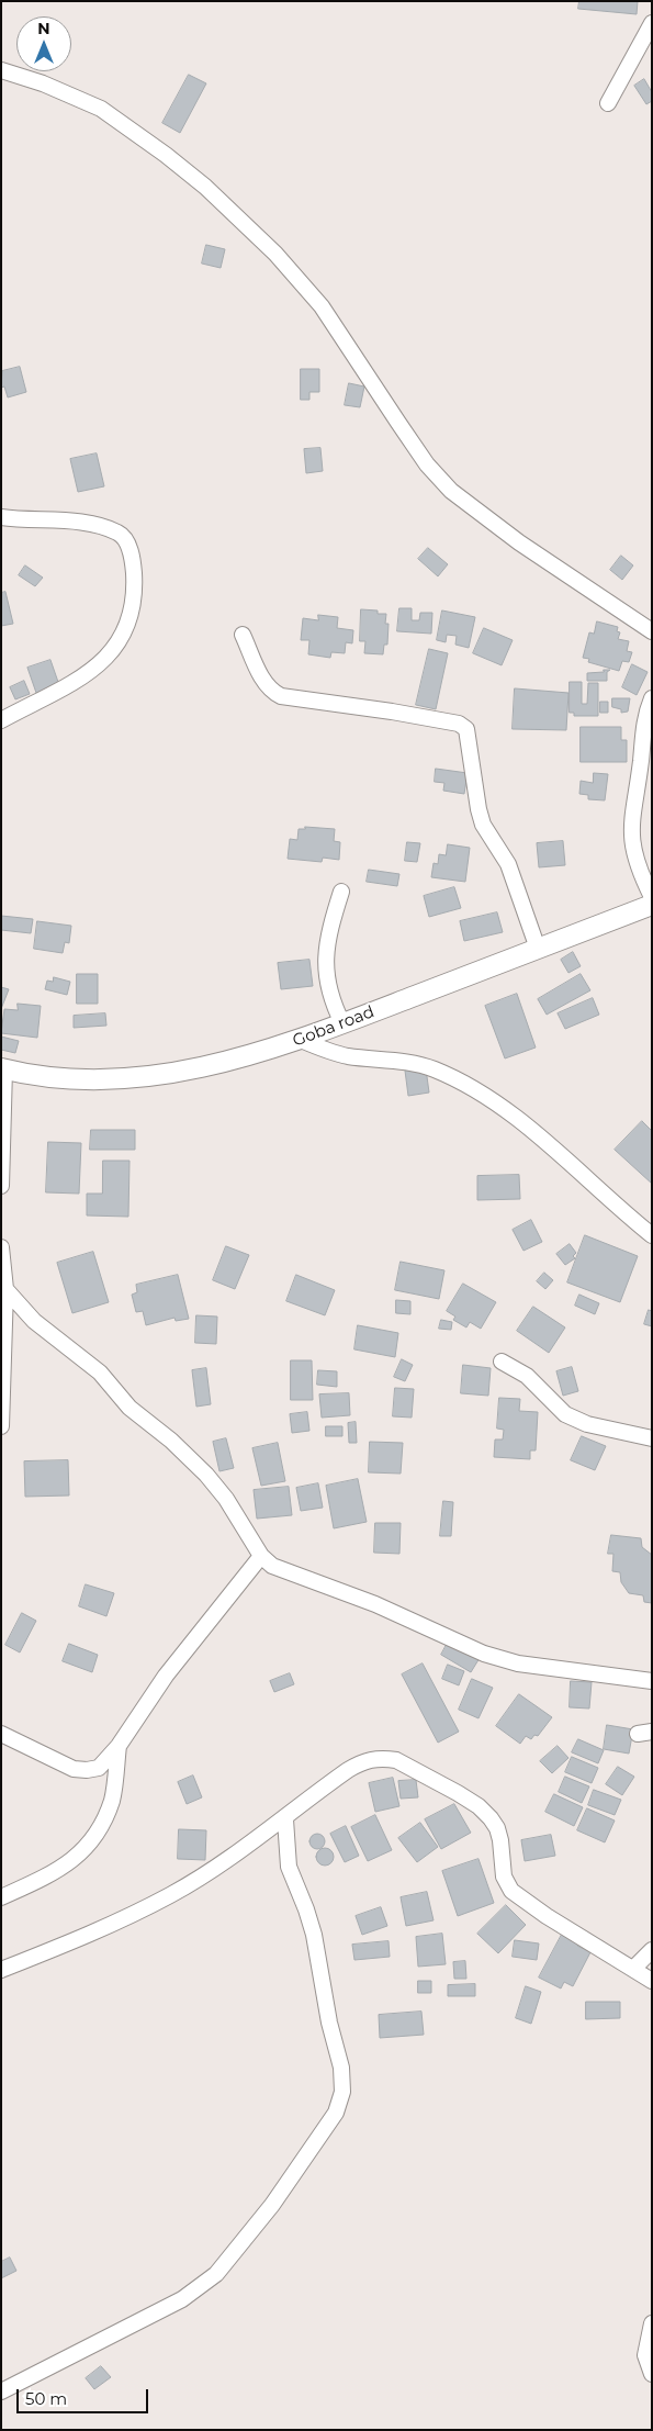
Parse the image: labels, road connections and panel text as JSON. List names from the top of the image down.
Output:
{
  "streets": {
    "street": ["Goba road"]
  },
  "scale_bar": "50 m",
  "north": "top"
}
